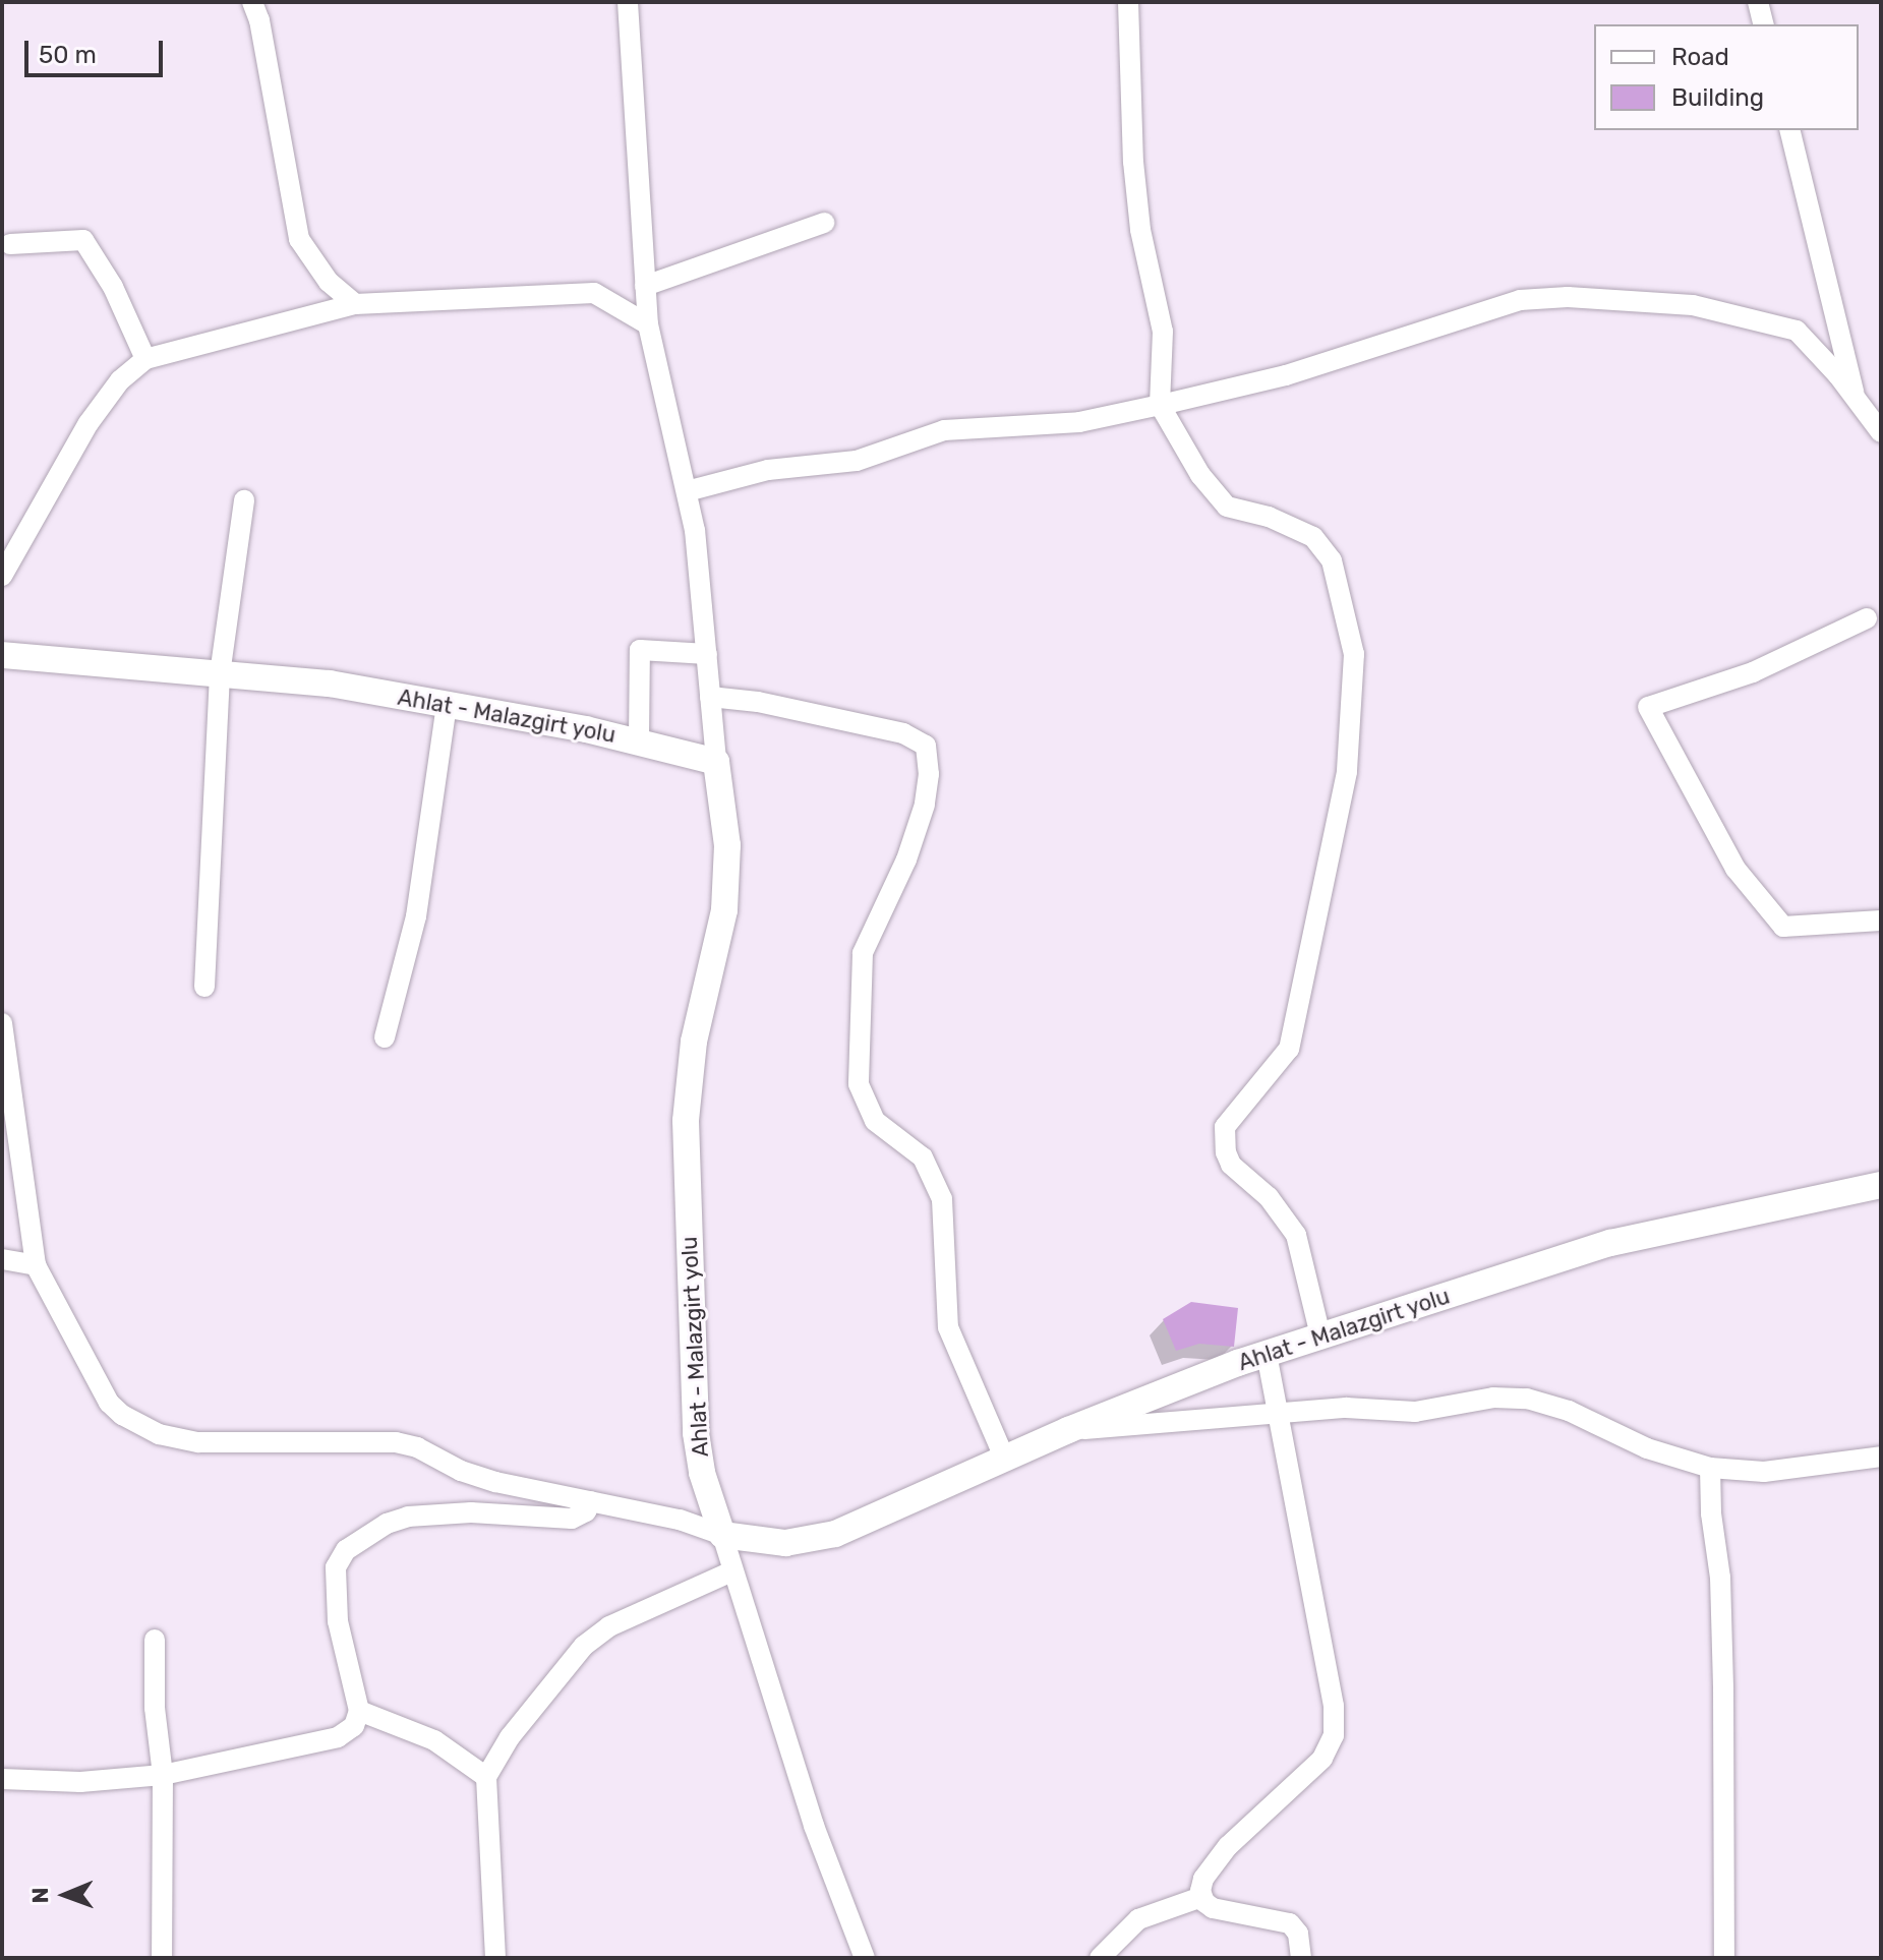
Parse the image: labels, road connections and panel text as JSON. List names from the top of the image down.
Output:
{
  "streets": {
    "main road": ["Ahlat - Malazgirt yolu"]
  },
  "legend": ["Road", "Building"],
  "scale_bar": "50 m",
  "north": "left"
}
